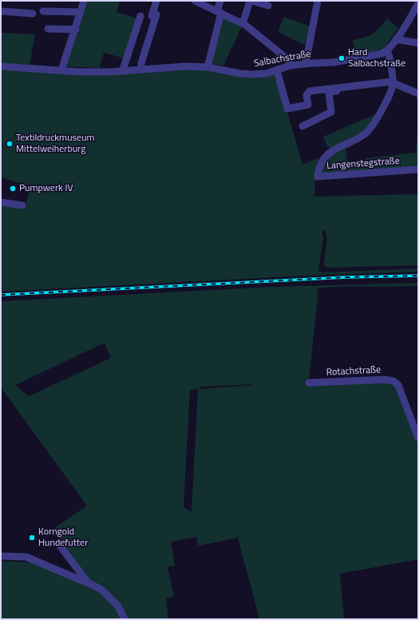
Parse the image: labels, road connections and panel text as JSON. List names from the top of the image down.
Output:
{
  "streets": {
    "street": ["Salbachstraße", "Langenstegstraße", "Rotachstraße"]
  },
  "places": [
    "Hard Salbachstraße",
    "Textildruckmuseum Mittelweiherburg",
    "Pumpwerk IV",
    "Korngold Hundefutter"
  ]
}
